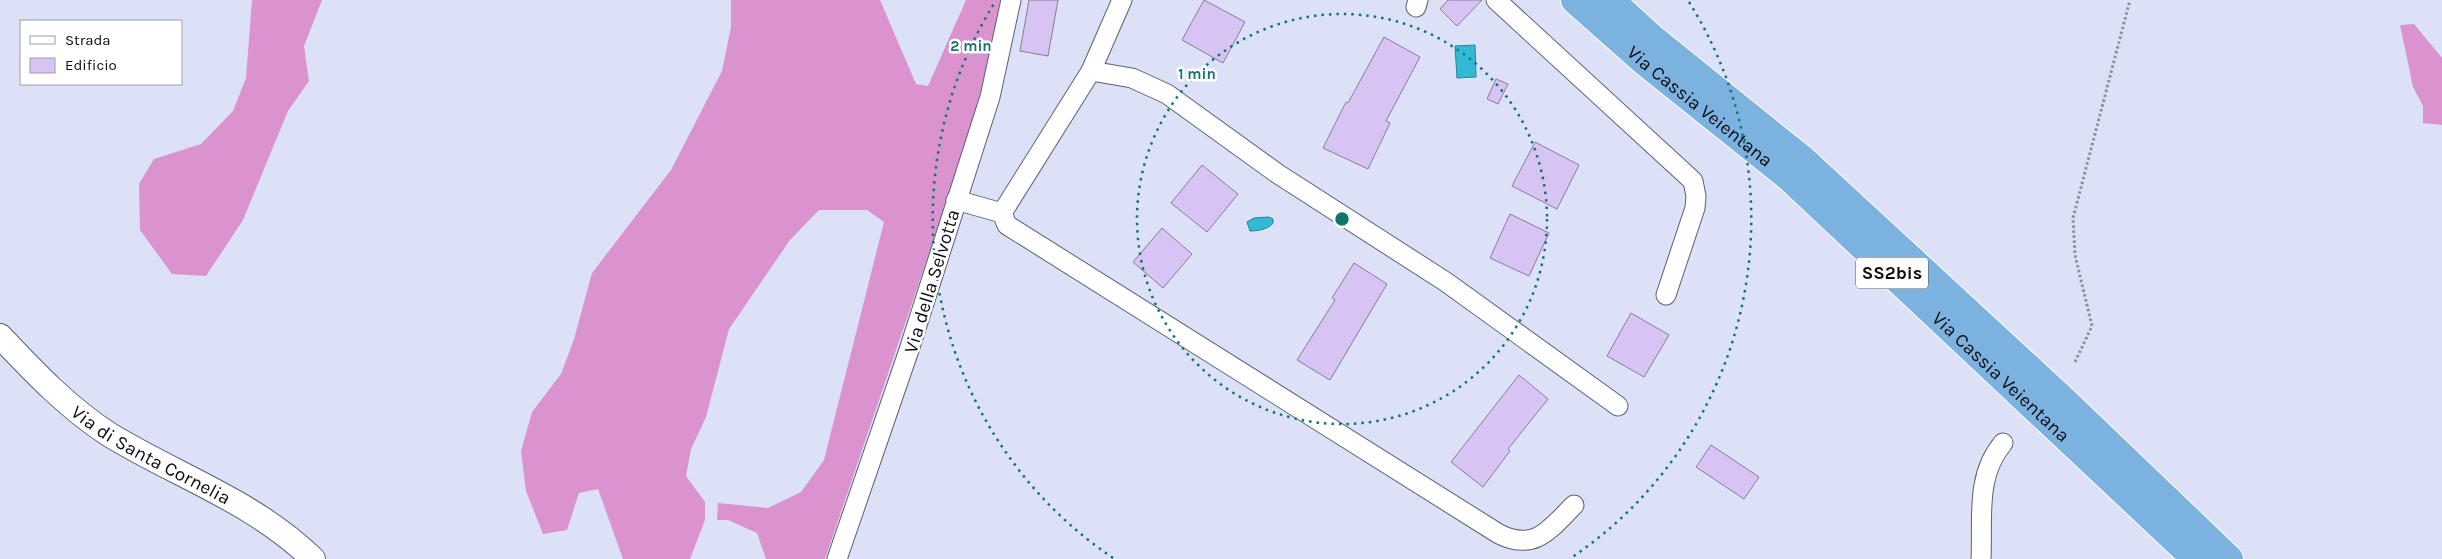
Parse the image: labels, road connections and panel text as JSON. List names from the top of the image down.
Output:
{
  "streets": {
    "highway": ["Via Cassia Veientana", "SS2bis"],
    "street": ["Via della Selvotta", "Via di Santa Cornelia"]
  },
  "legend": ["Strada", "Edificio"],
  "rings": ["2 min", "1 min"]
}
